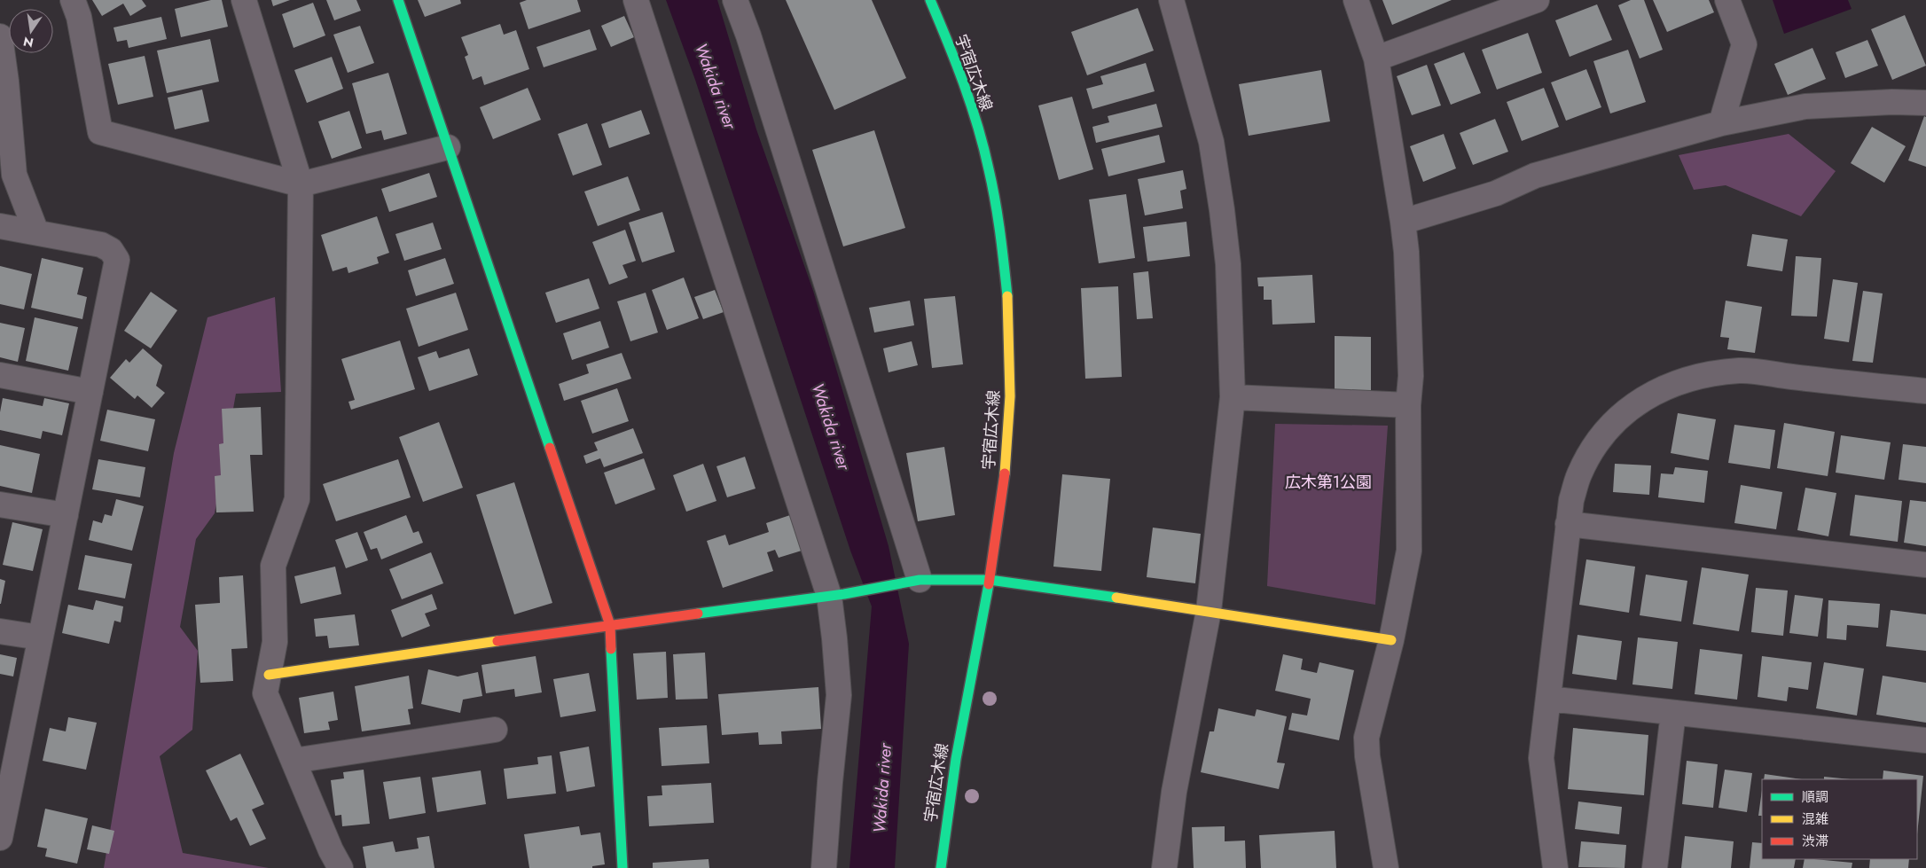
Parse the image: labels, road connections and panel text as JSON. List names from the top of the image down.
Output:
{
  "streets": {
    "street": ["宇宿広木線"]
  },
  "water": ["Wakida river"],
  "parks": ["広木第1公園"],
  "legend": ["順調", "混雑", "渋滞"],
  "north": "bottom"
}
